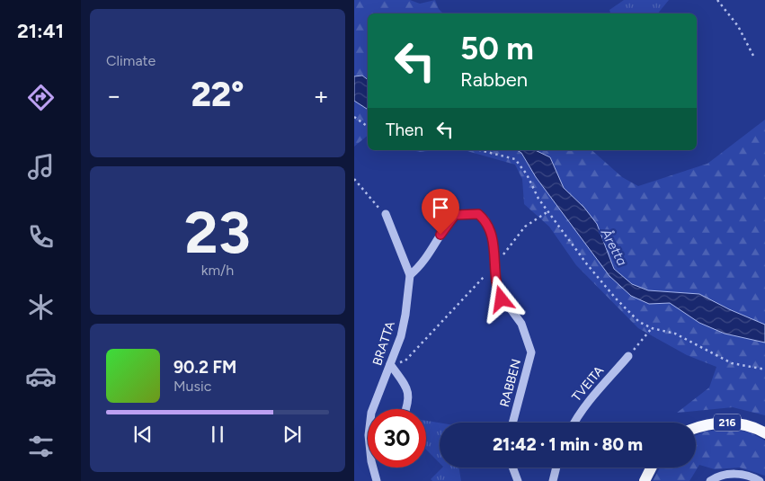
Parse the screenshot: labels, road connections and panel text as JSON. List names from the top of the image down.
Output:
{
  "streets": {
    "main road": ["216"],
    "street": ["BRATTA", "RABBEN", "TVEITA"]
  },
  "crossings": [
    ["BRATTA", "RABBEN"]
  ],
  "water": ["Åretta"],
  "page": {
    "tabs": "21:41",
    "tile": [
      "Climate",
      ["23", "km/h"]
    ],
    "turn": ["50 m", "Rabben"],
    "heat": ["−", "22°", "+"],
    "then": "Then",
    "song": ["90.2 FM", "Music"],
    "limit": "30",
    "trip": "21:42 · 1 min · 80 m"
  }
}
